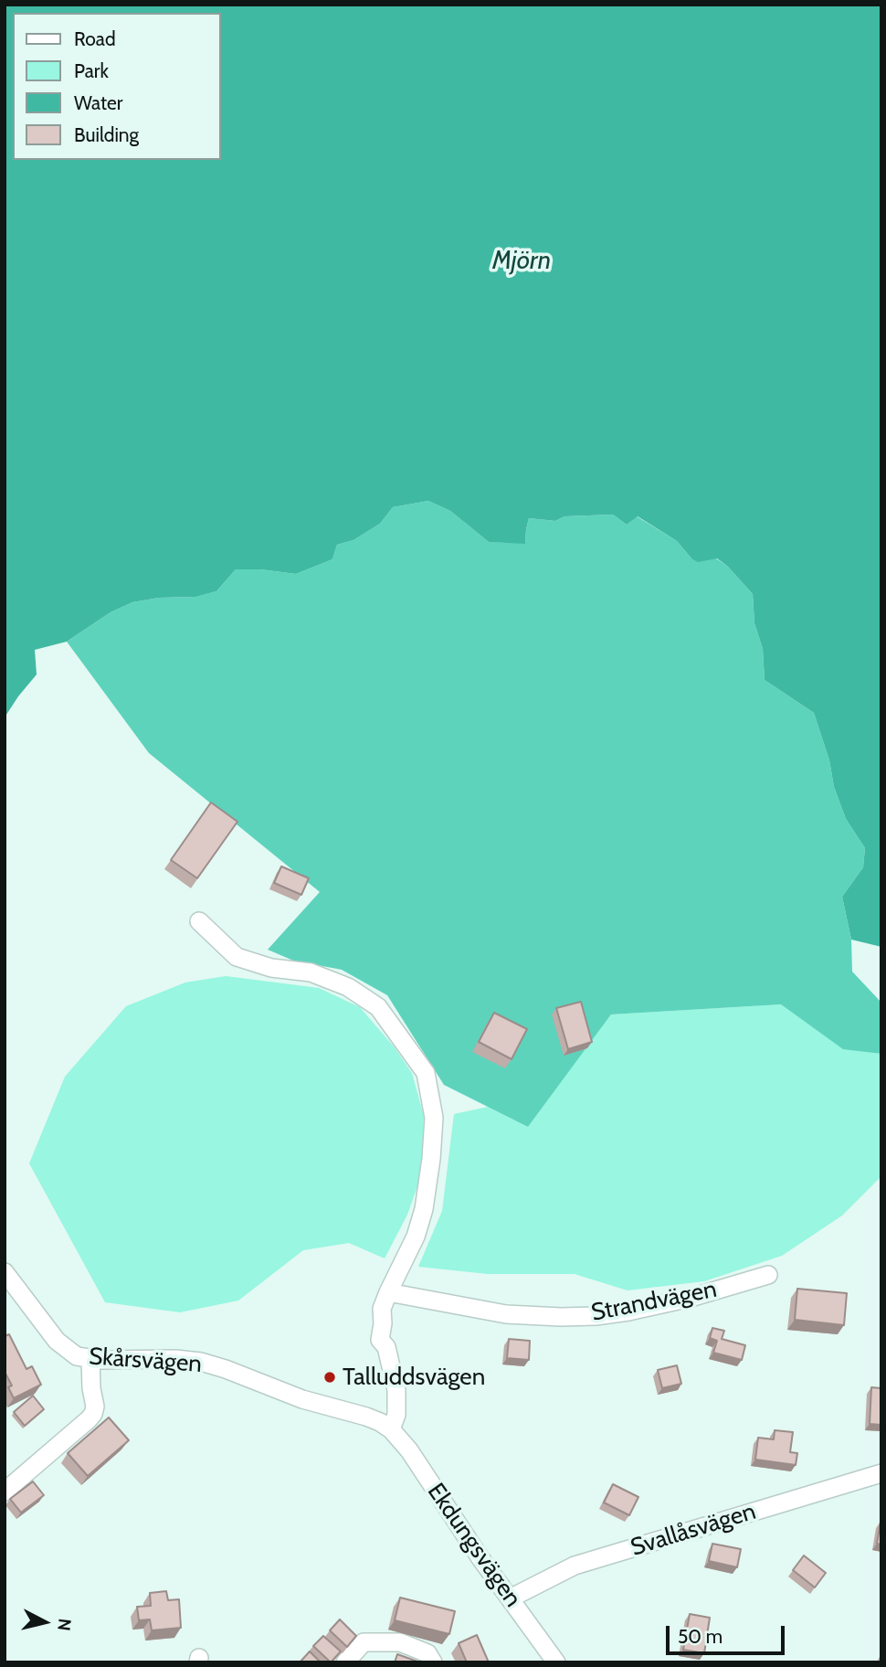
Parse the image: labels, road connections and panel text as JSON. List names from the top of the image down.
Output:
{
  "streets": {
    "street": [
      "Strandvägen",
      "Skårsvägen",
      "Svallåsvägen",
      "Ekdungsvägen"
    ]
  },
  "crossings": [
    ["Skårsvägen", "Ekdungsvägen"],
    ["Svallåsvägen", "Ekdungsvägen"]
  ],
  "water": ["Mjörn"],
  "places": ["Talluddsvägen"],
  "legend": [
    "Road",
    "Park",
    "Water",
    "Building"
  ],
  "scale_bar": "50 m",
  "north": "right"
}
